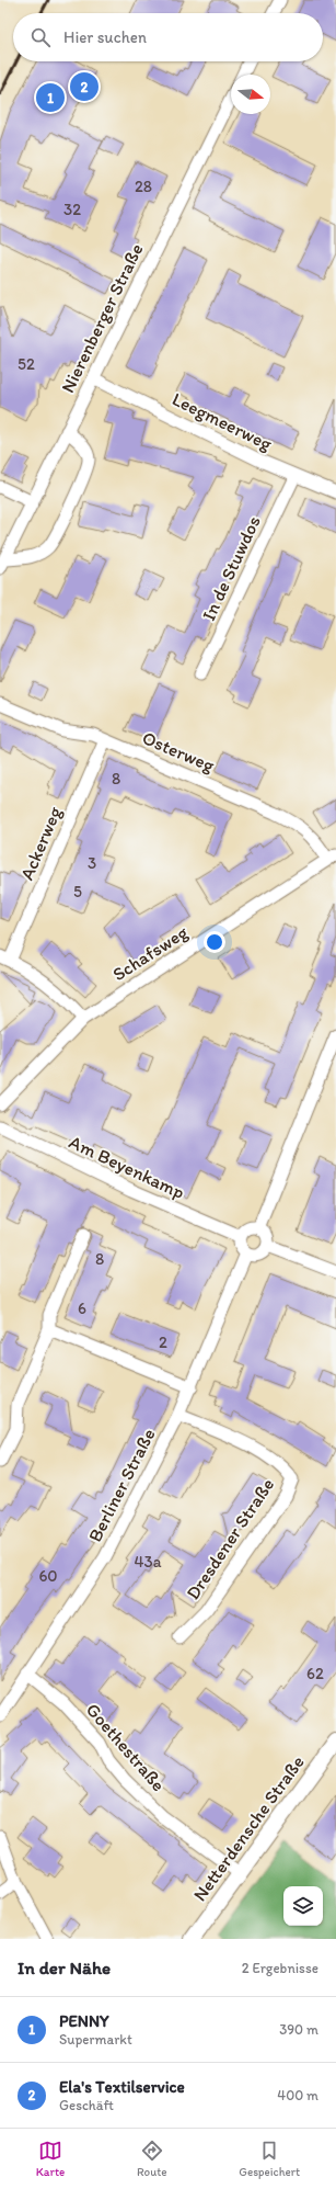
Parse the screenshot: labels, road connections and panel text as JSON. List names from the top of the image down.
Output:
{
  "streets": {
    "street": [
      "Nierenberger Straße",
      "Leegmeerweg",
      "In de Stuwdos",
      "Osterweg",
      "Ackerweg",
      "Schafsweg",
      "Am Beyenkamp",
      "Berliner Straße",
      "Dresdener Straße",
      "Goethestraße",
      "Netterdensche Straße"
    ]
  },
  "crossings": [
    ["Nierenberger Straße", "Leegmeerweg"],
    ["Leegmeerweg", "In de Stuwdos"],
    ["Osterweg", "Ackerweg"],
    ["Osterweg", "Schafsweg"],
    ["Am Beyenkamp", "Berliner Straße"],
    ["Berliner Straße", "Dresdener Straße"],
    ["Berliner Straße", "Goethestraße"],
    ["Goethestraße", "Netterdensche Straße"]
  ],
  "house_numbers": [
    "28",
    "32",
    "52",
    "8",
    "3",
    "5",
    "8",
    "6",
    "2",
    "43a",
    "60",
    "62"
  ],
  "north": "right",
  "page": {
    "search": "Hier suchen",
    "pins": ["2", "1"],
    "heading": ["In der Nähe", "2 Ergebnisse"],
    "list": [
      {
        "mark": "1",
        "name": "PENNY",
        "note": "Supermarkt",
        "value": "390 m"
      },
      {
        "mark": "2",
        "name": "Ela's Textilservice",
        "note": "Geschäft",
        "value": "400 m"
      }
    ],
    "nav": ["Karte", "Route", "Gespeichert"]
  }
}
